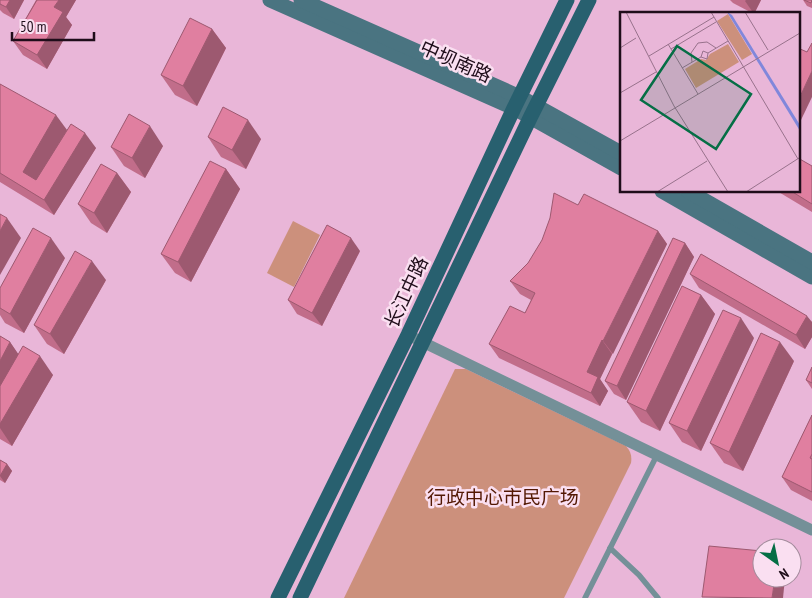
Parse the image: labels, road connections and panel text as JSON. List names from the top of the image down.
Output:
{
  "streets": {
    "main road": ["中坝南路", "长江中路"]
  },
  "crossings": [
    ["中坝南路", "长江中路"]
  ],
  "parks": ["行政中心市民广场"],
  "scale_bar": "50 m",
  "north": "bottom right"
}
